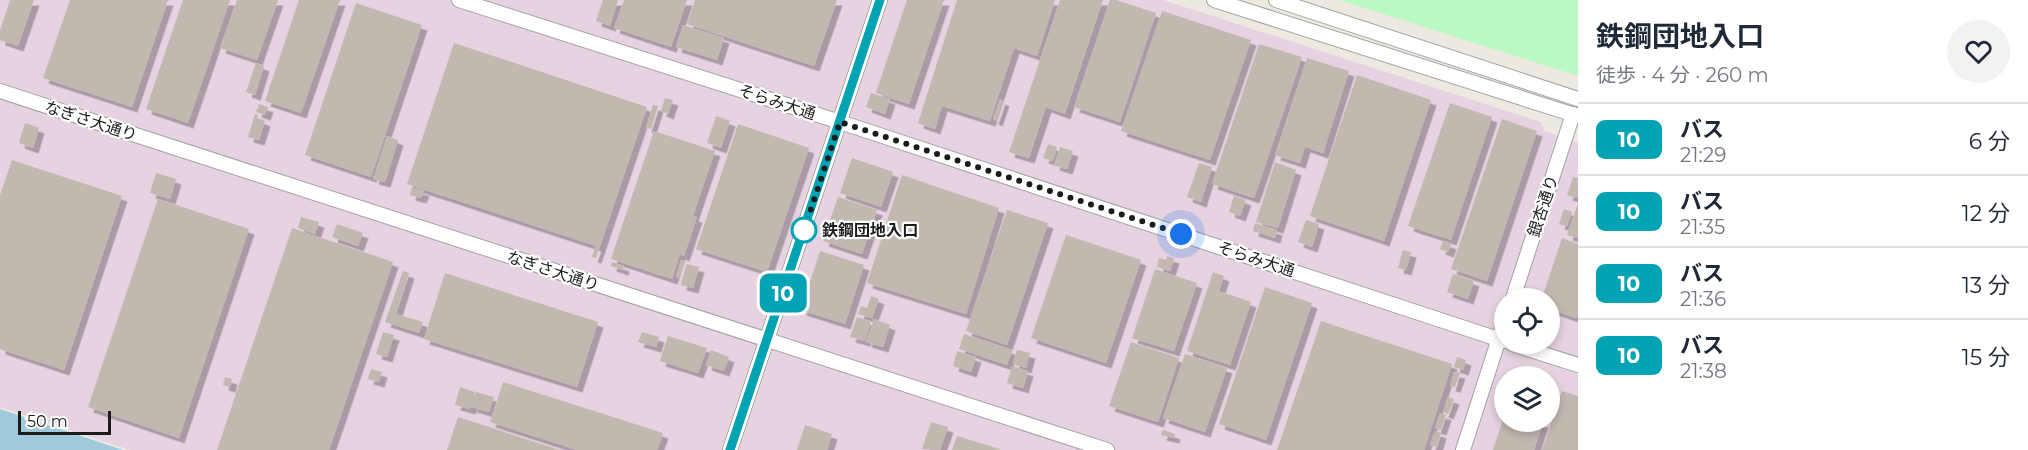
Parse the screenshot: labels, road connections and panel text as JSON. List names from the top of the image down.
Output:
{
  "streets": {
    "street": ["そらみ大通", "なぎさ大通り", "銀杏通り"]
  },
  "places": ["鉄鋼団地入口"],
  "lines": ["bus line 10"],
  "scale_bar": "50 m",
  "page": {
    "on_map": "10",
    "heading": ["鉄鋼団地入口", "徒歩 · 4 分 · 260 m"],
    "list": [
      {
        "mark": "10",
        "name": "バス",
        "note": "21:29",
        "value": "6 分"
      },
      {
        "mark": "10",
        "name": "バス",
        "note": "21:35",
        "value": "12 分"
      },
      {
        "mark": "10",
        "name": "バス",
        "note": "21:36",
        "value": "13 分"
      },
      {
        "mark": "10",
        "name": "バス",
        "note": "21:38",
        "value": "15 分"
      }
    ],
    "scale": "50 m"
  }
}
